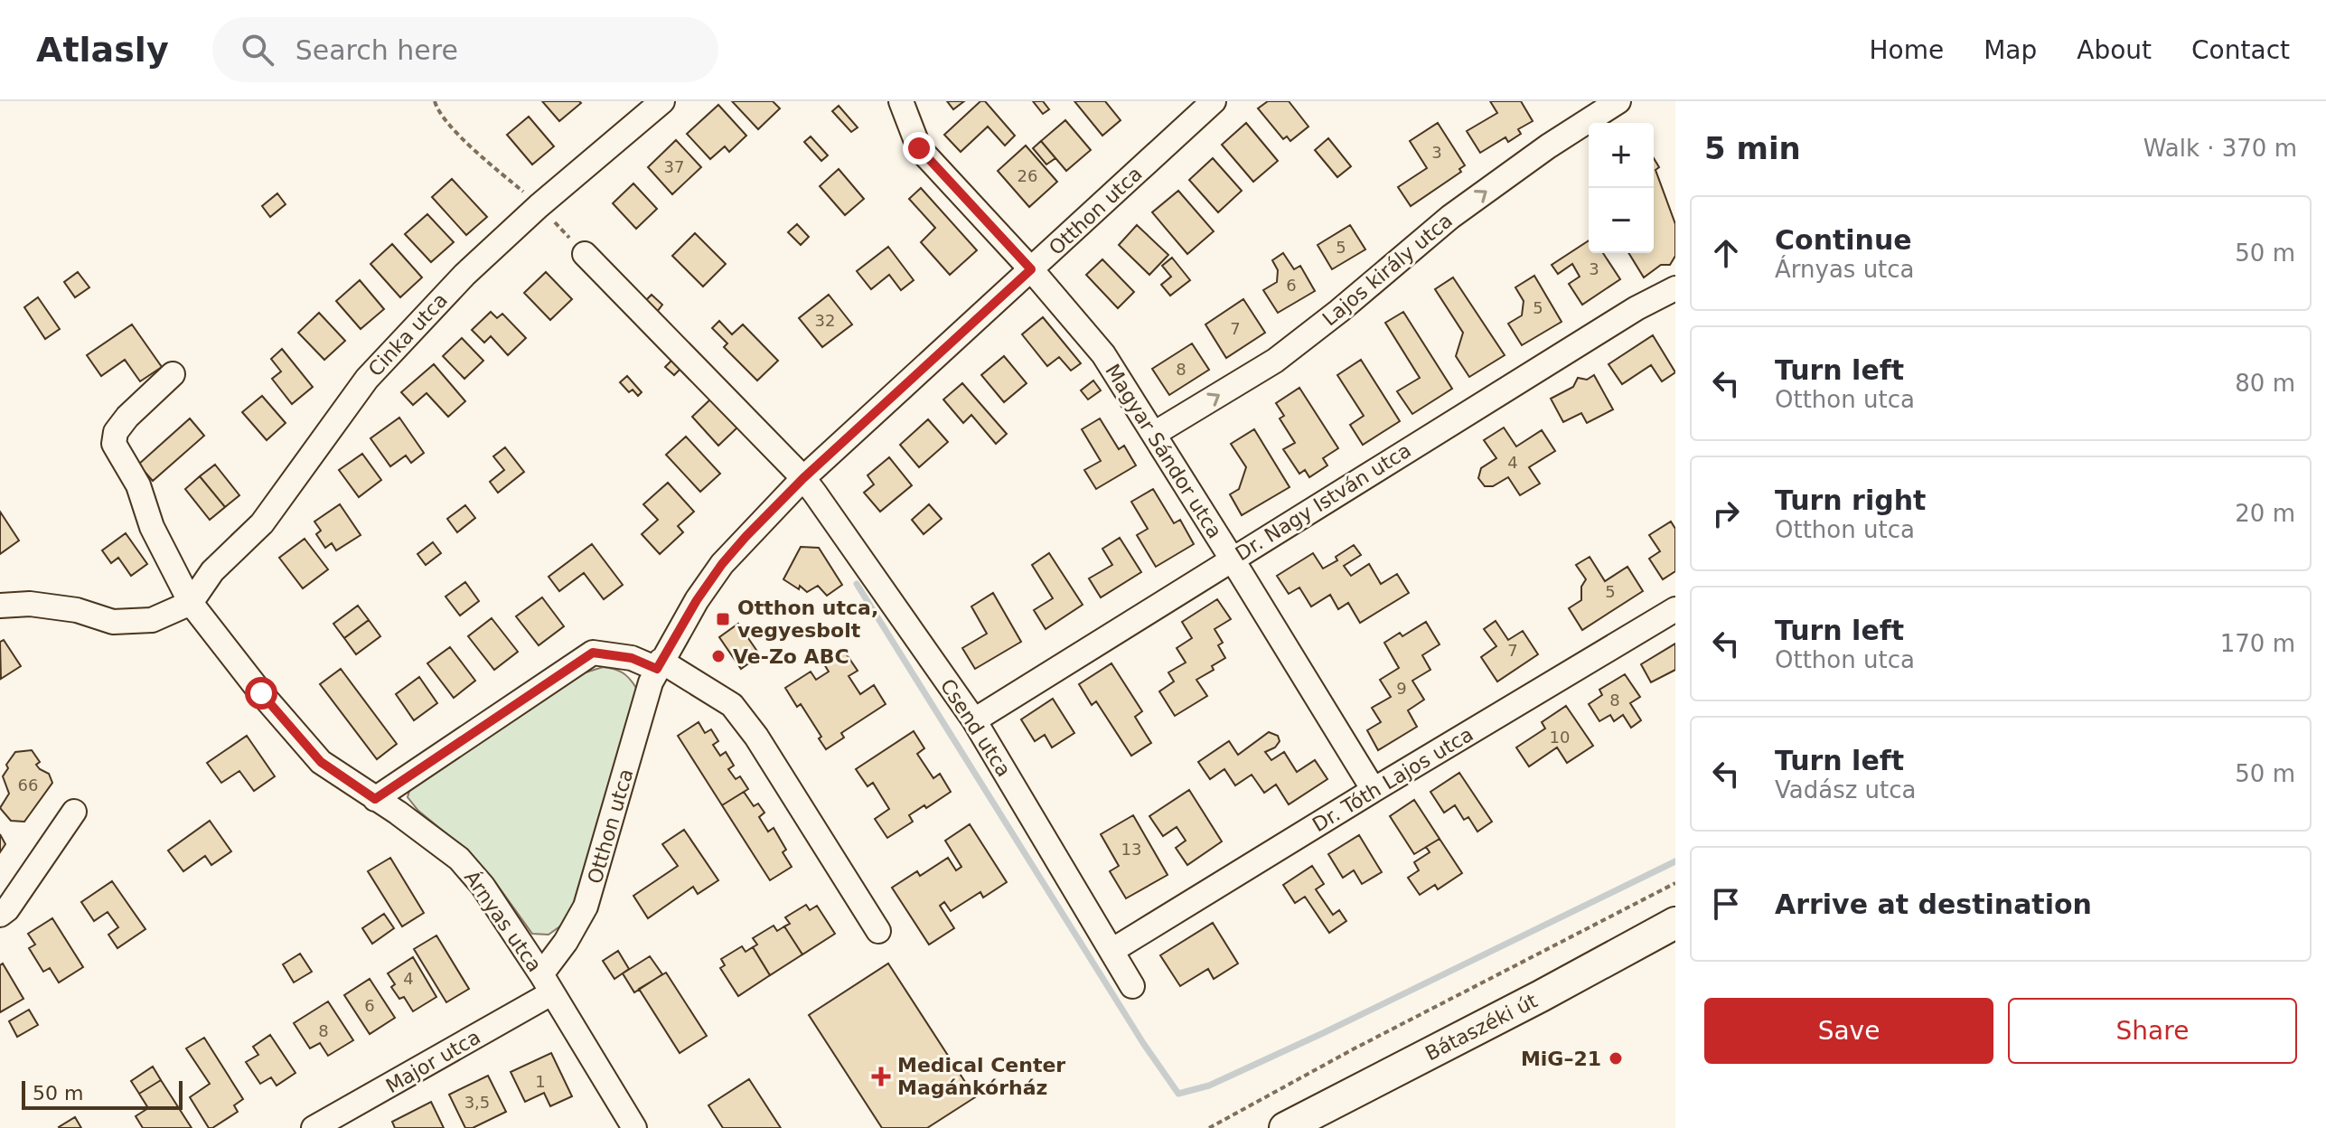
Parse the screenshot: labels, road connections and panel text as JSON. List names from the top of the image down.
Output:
{
  "streets": {
    "main road": ["Bátaszéki út"],
    "street": [
      "Otthon utca",
      "Lajos király utca",
      "Cinka utca",
      "Magyar Sándor utca",
      "Dr. Nagy István utca",
      "Csend utca",
      "Dr. Tóth Lajos utca",
      "Árnyas utca",
      "Major utca"
    ]
  },
  "crossings": [
    ["Otthon utca", "Magyar Sándor utca"],
    ["Otthon utca", "Csend utca"],
    ["Otthon utca", "Árnyas utca"],
    ["Otthon utca", "Major utca"],
    ["Lajos király utca", "Magyar Sándor utca"],
    ["Cinka utca", "Árnyas utca"],
    ["Magyar Sándor utca", "Dr. Nagy István utca"],
    ["Magyar Sándor utca", "Dr. Tóth Lajos utca"],
    ["Dr. Nagy István utca", "Csend utca"],
    ["Csend utca", "Dr. Tóth Lajos utca"],
    ["Árnyas utca", "Major utca"]
  ],
  "one_way": ["Lajos király utca"],
  "places": {
    "transit": ["Otthon utca, vegyesbolt"],
    "other": ["Ve-Zo ABC", "MiG–21"],
    "health": ["Medical Center Magánkórház"]
  },
  "house_numbers": [
    "3",
    "37",
    "26",
    "5",
    "3",
    "6",
    "5",
    "32",
    "7",
    "8",
    "4",
    "5",
    "7",
    "9",
    "8",
    "10",
    "66",
    "13",
    "4",
    "6",
    "8",
    "1",
    "3,5"
  ],
  "scale_bar": "50 m",
  "page": {
    "header": "Atlasly",
    "search": "Search here",
    "nav": [
      "Home",
      "Map",
      "About",
      "Contact"
    ],
    "heading": ["5 min", "Walk · 370 m"],
    "map_buttons": ["+", "−"],
    "list": [
      ["Continue", "Árnyas utca", "50 m"],
      ["Turn left", "Otthon utca", "80 m"],
      ["Turn right", "Otthon utca", "20 m"],
      ["Turn left", "Otthon utca", "170 m"],
      ["Turn left", "Vadász utca", "50 m"],
      "Arrive at destination"
    ],
    "buttons": ["Save", "Share"],
    "scale": "50 m"
  }
}
